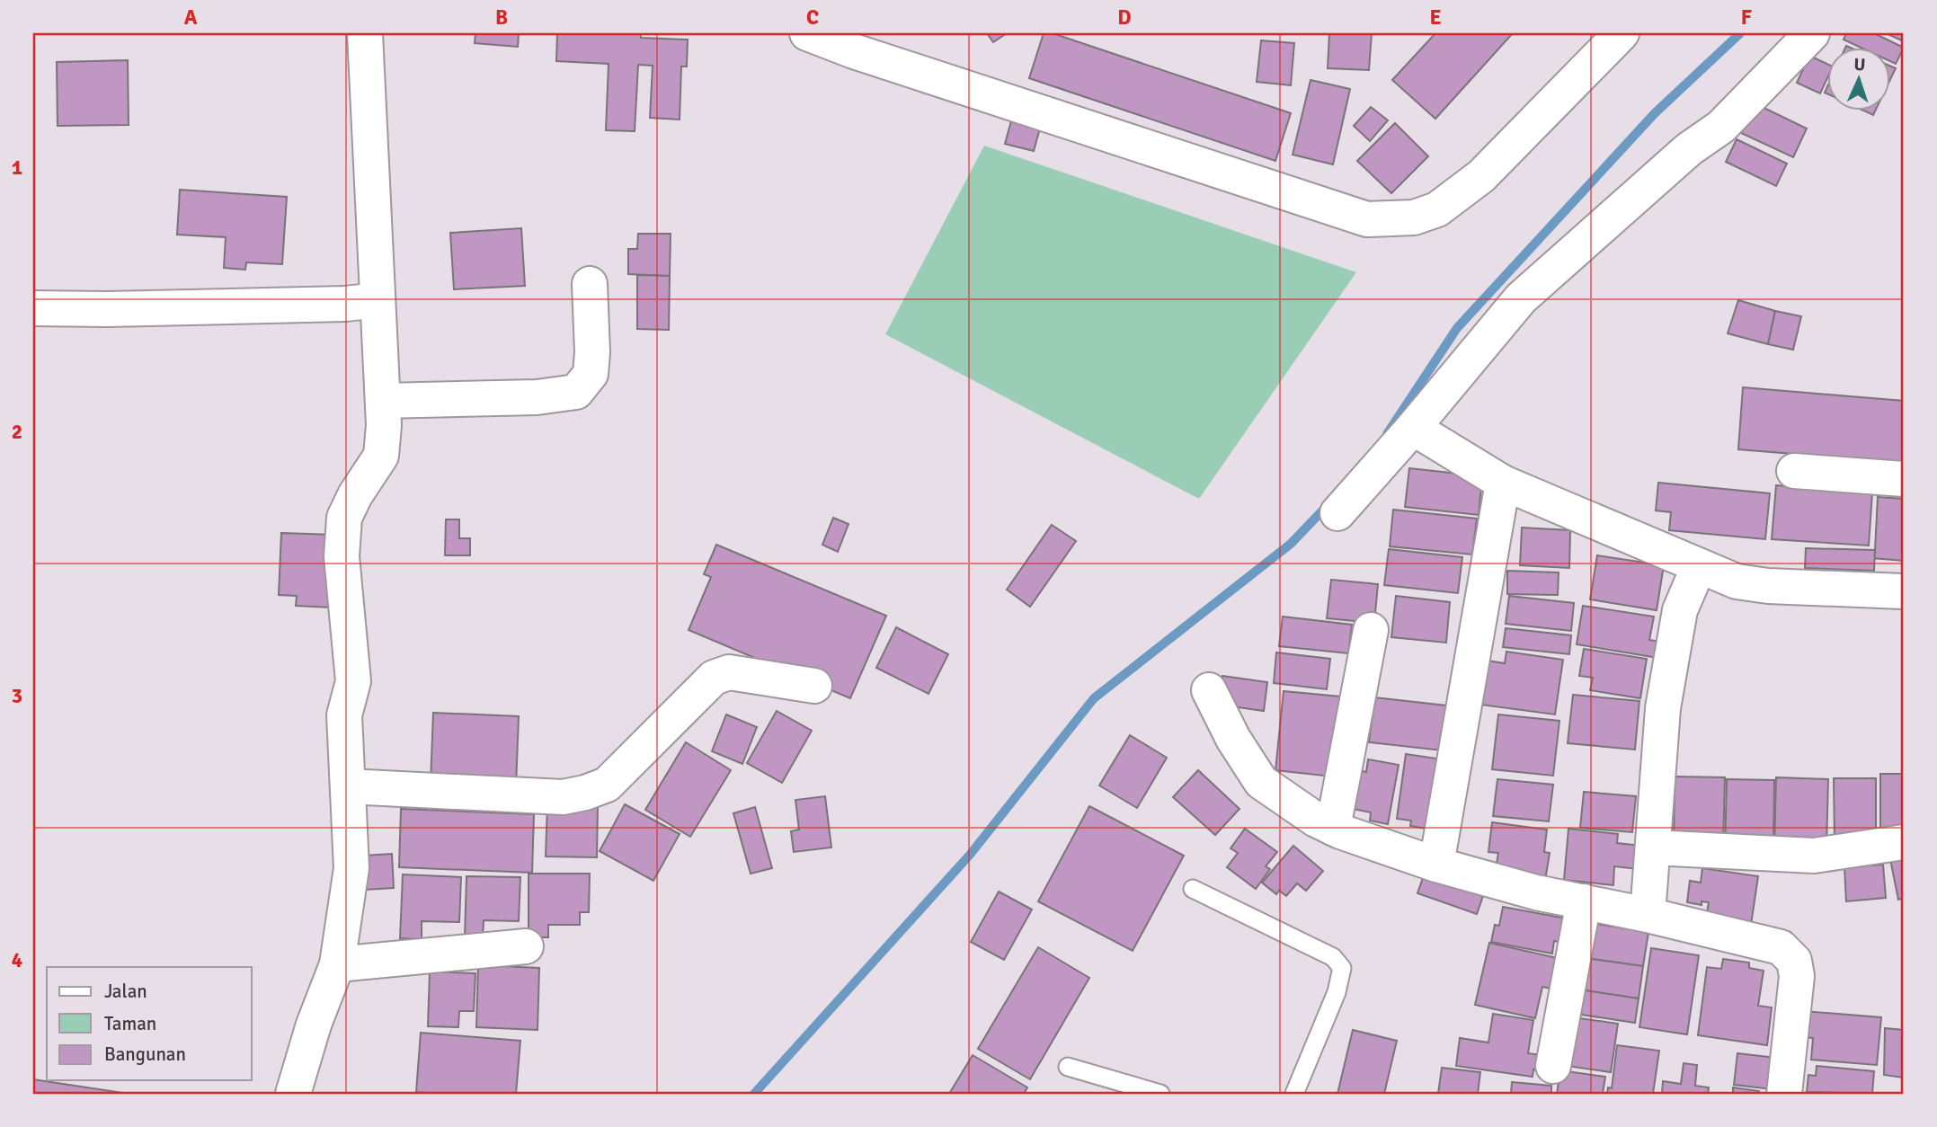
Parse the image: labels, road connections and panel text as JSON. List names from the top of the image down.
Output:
{
  "legend": ["Jalan", "Taman", "Bangunan"],
  "north": "top",
  "grid": {
    "columns": [
      "A",
      "B",
      "C",
      "D",
      "E",
      "F"
    ],
    "rows": [
      "1",
      "2",
      "3",
      "4"
    ]
  }
}
